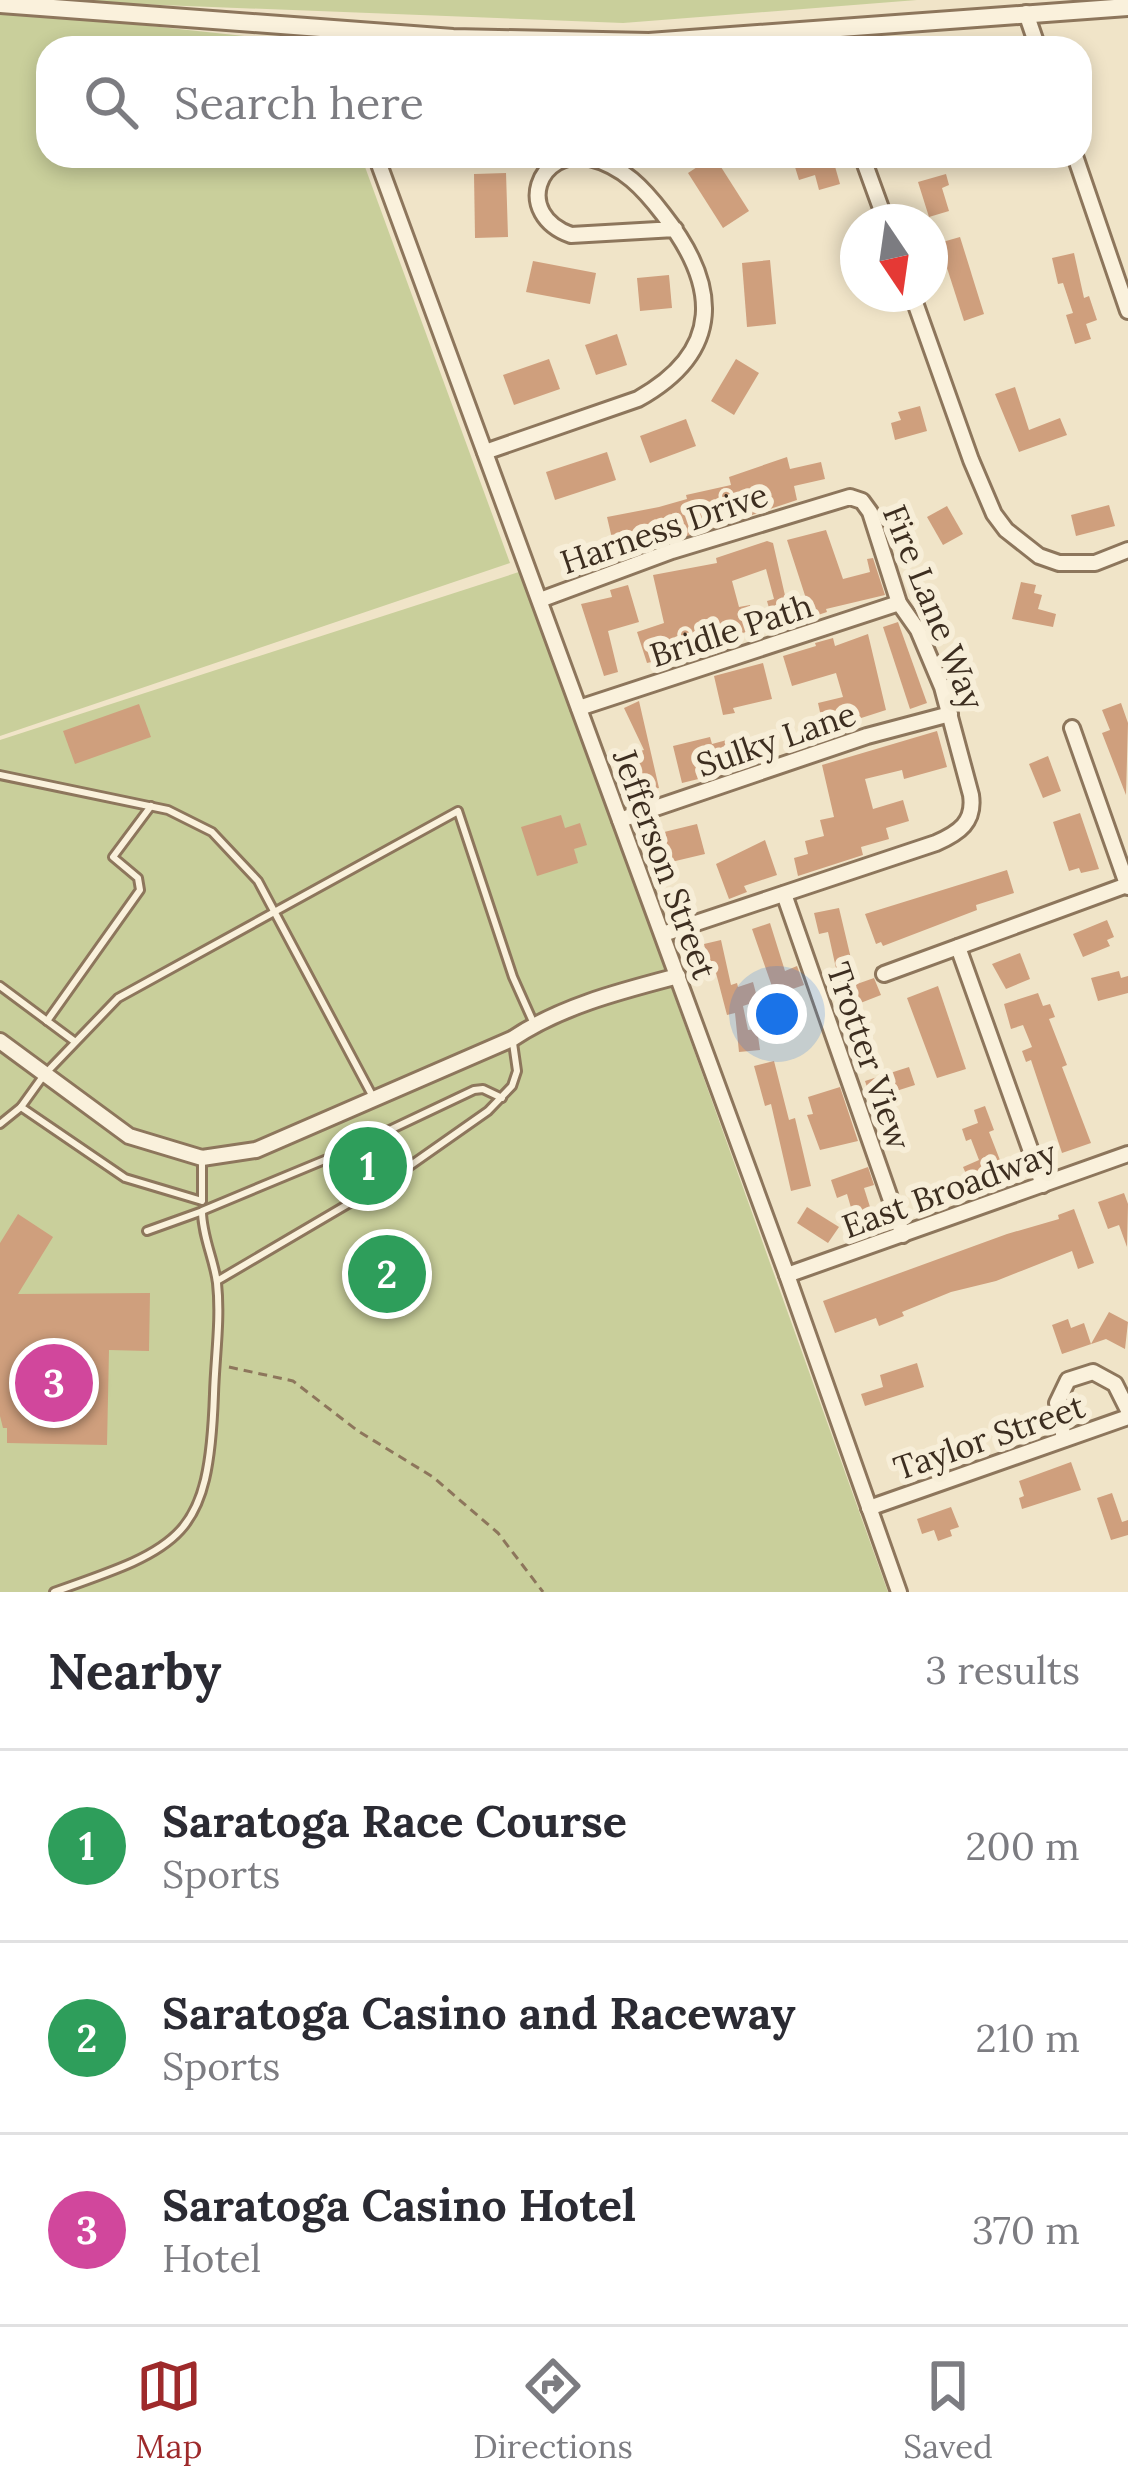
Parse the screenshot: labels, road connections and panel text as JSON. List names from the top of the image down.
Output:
{
  "streets": {
    "street": [
      "Harness Drive",
      "Fire Lane Way",
      "Bridle Path",
      "Sulky Lane",
      "Jefferson Street",
      "Trotter View",
      "East Broadway",
      "Taylor Street"
    ]
  },
  "crossings": [
    ["Harness Drive", "Fire Lane Way"],
    ["Harness Drive", "Jefferson Street"],
    ["Fire Lane Way", "Bridle Path"],
    ["Fire Lane Way", "Sulky Lane"],
    ["Fire Lane Way", "Trotter View"],
    ["Bridle Path", "Jefferson Street"],
    ["Sulky Lane", "Jefferson Street"],
    ["Jefferson Street", "East Broadway"],
    ["Jefferson Street", "Taylor Street"],
    ["Trotter View", "East Broadway"]
  ],
  "north": "bottom",
  "page": {
    "search": "Search here",
    "pins": ["1", "2", "3"],
    "heading": ["Nearby", "3 results"],
    "list": [
      {
        "mark": "1",
        "name": "Saratoga Race Course",
        "note": "Sports",
        "value": "200 m"
      },
      {
        "mark": "2",
        "name": "Saratoga Casino and Raceway",
        "note": "Sports",
        "value": "210 m"
      },
      {
        "mark": "3",
        "name": "Saratoga Casino Hotel",
        "note": "Hotel",
        "value": "370 m"
      }
    ],
    "nav": ["Map", "Directions", "Saved"]
  }
}
